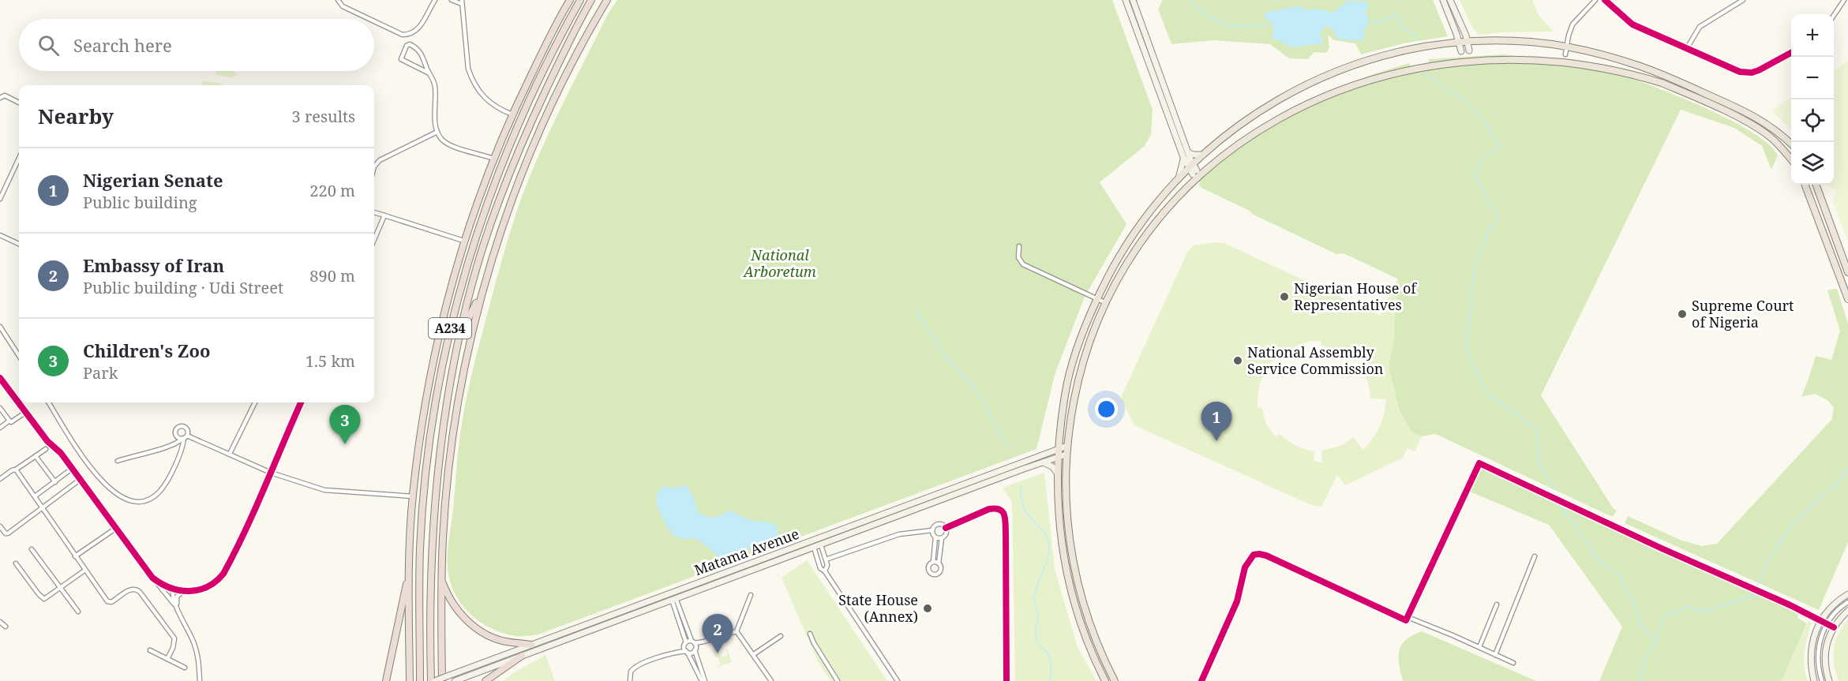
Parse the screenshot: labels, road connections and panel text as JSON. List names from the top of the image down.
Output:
{
  "streets": {
    "highway": ["A234"],
    "main road": ["Matama Avenue"]
  },
  "parks": ["National Arboretum"],
  "places": [
    "Nigerian House of Representatives",
    "Supreme Court of Nigeria",
    "National Assembly Service Commission",
    "State House (Annex)"
  ],
  "page": {
    "map_buttons": ["+", "−"],
    "search": "Search here",
    "heading": ["Nearby", "3 results"],
    "list": [
      {
        "mark": "1",
        "name": "Nigerian Senate",
        "note": "Public building",
        "value": "220 m"
      },
      {
        "mark": "2",
        "name": "Embassy of Iran",
        "note": "Public building · Udi Street",
        "value": "890 m"
      },
      {
        "mark": "3",
        "name": "Children's Zoo",
        "note": "Park",
        "value": "1.5 km"
      }
    ],
    "pins": ["1", "3", "2"]
  }
}
